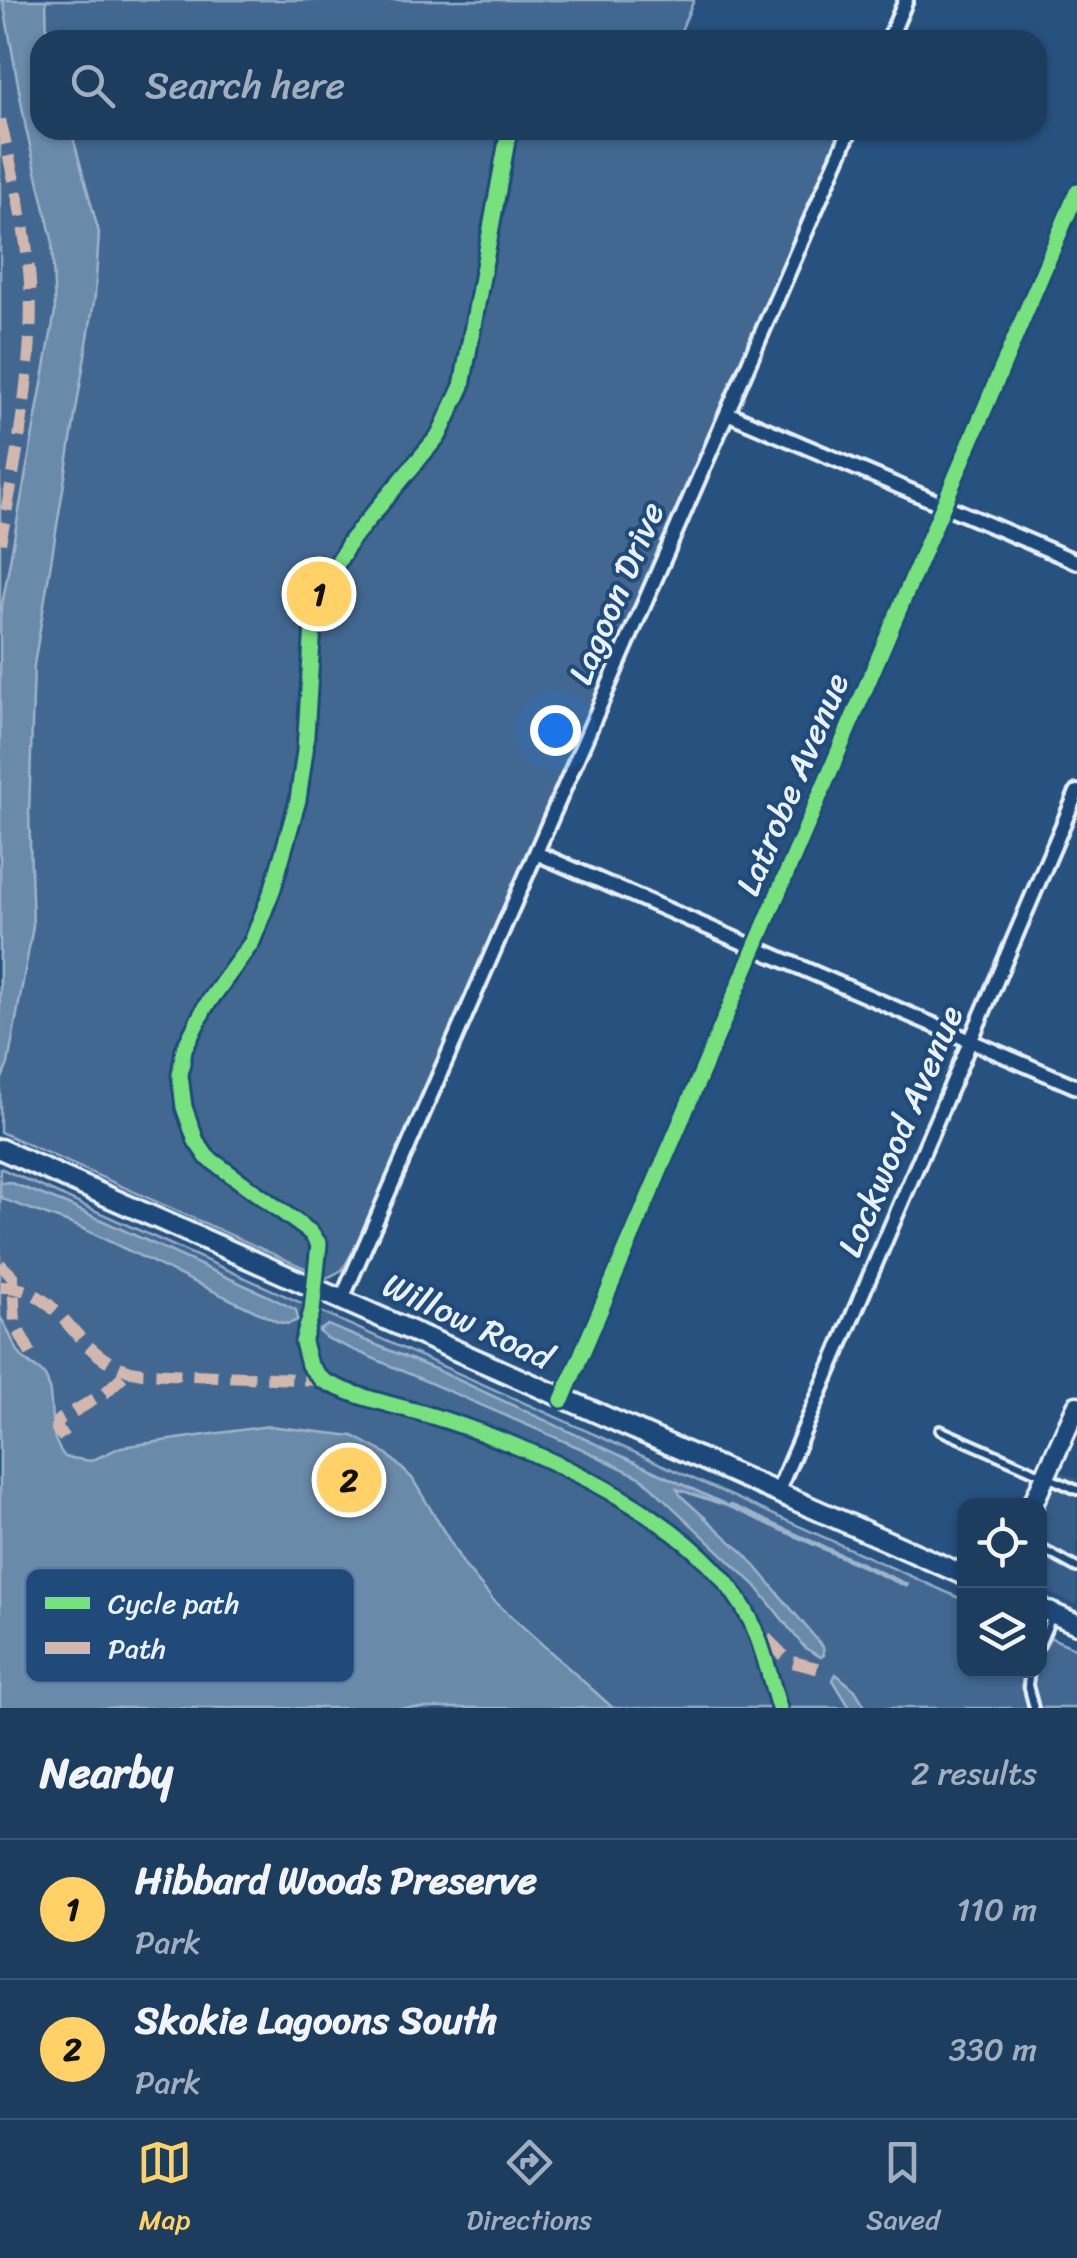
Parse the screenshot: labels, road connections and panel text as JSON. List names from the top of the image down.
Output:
{
  "streets": {
    "main road": ["Willow Road"],
    "street": ["Lagoon Drive", "Latrobe Avenue", "Lockwood Avenue"]
  },
  "crossings": [
    ["Lagoon Drive", "Willow Road"],
    ["Latrobe Avenue", "Willow Road"],
    ["Lockwood Avenue", "Willow Road"]
  ],
  "legend": ["Cycle path", "Path"],
  "page": {
    "search": "Search here",
    "pins": ["1", "2"],
    "heading": ["Nearby", "2 results"],
    "list": [
      {
        "mark": "1",
        "name": "Hibbard Woods Preserve",
        "note": "Park",
        "value": "110 m"
      },
      {
        "mark": "2",
        "name": "Skokie Lagoons South",
        "note": "Park",
        "value": "330 m"
      }
    ],
    "nav": ["Map", "Directions", "Saved"]
  }
}
